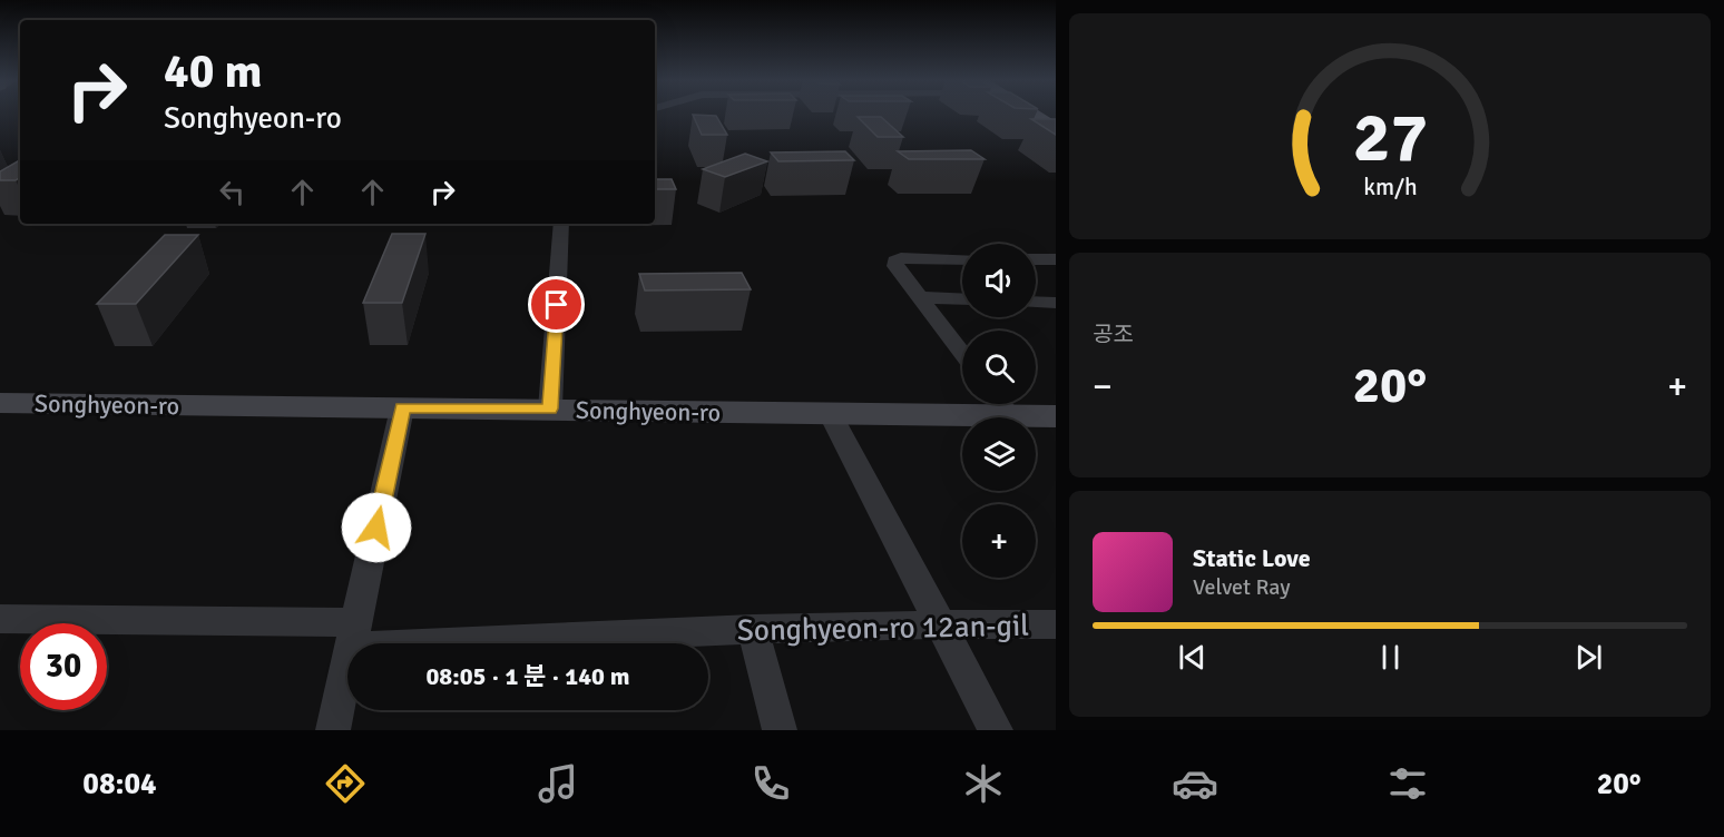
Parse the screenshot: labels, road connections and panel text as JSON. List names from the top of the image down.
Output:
{
  "streets": {
    "main road": ["Songhyeon-ro"],
    "street": ["Songhyeon-ro 12an-gil"]
  },
  "page": {
    "turn": ["40 m", "Songhyeon-ro"],
    "map_buttons": "+",
    "tile": "공조",
    "heat": ["−", "20°", "+"],
    "song": ["Static Love", "Velvet Ray"],
    "limit": "30",
    "trip": "08:05 · 1 분 · 140 m",
    "tabs": ["08:04", "20°"],
    "gauge": ["27", "km/h"]
  }
}
